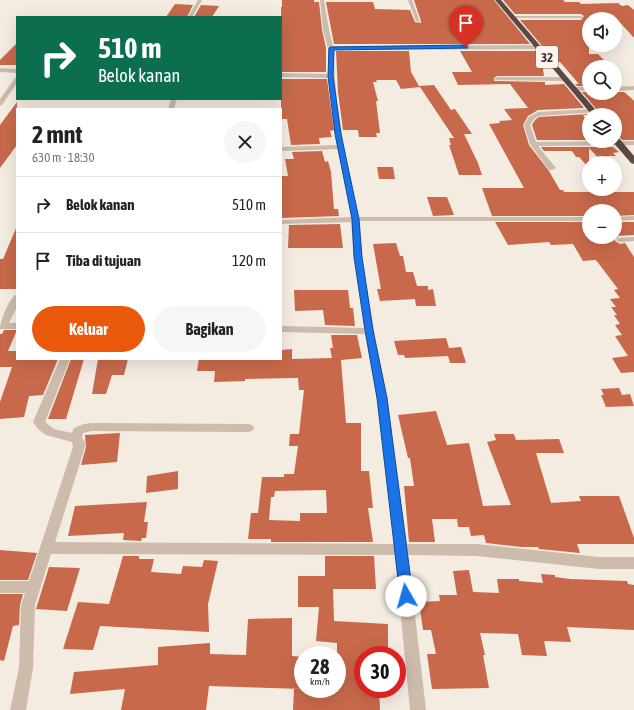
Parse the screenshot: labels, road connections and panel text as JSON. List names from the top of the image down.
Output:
{
  "streets": {
    "highway": ["32"]
  },
  "page": {
    "map_buttons": ["+", "−"],
    "turn": ["510 m", "Belok kanan"],
    "heading": ["2 mnt", "630 m · 18:30"],
    "list": [
      {
        "name": "Belok kanan",
        "value": "510 m"
      },
      {
        "name": "Tiba di tujuan",
        "value": "120 m"
      }
    ],
    "buttons": ["Keluar", "Bagikan"],
    "speed": "28 km/h",
    "limit": "30"
  }
}
